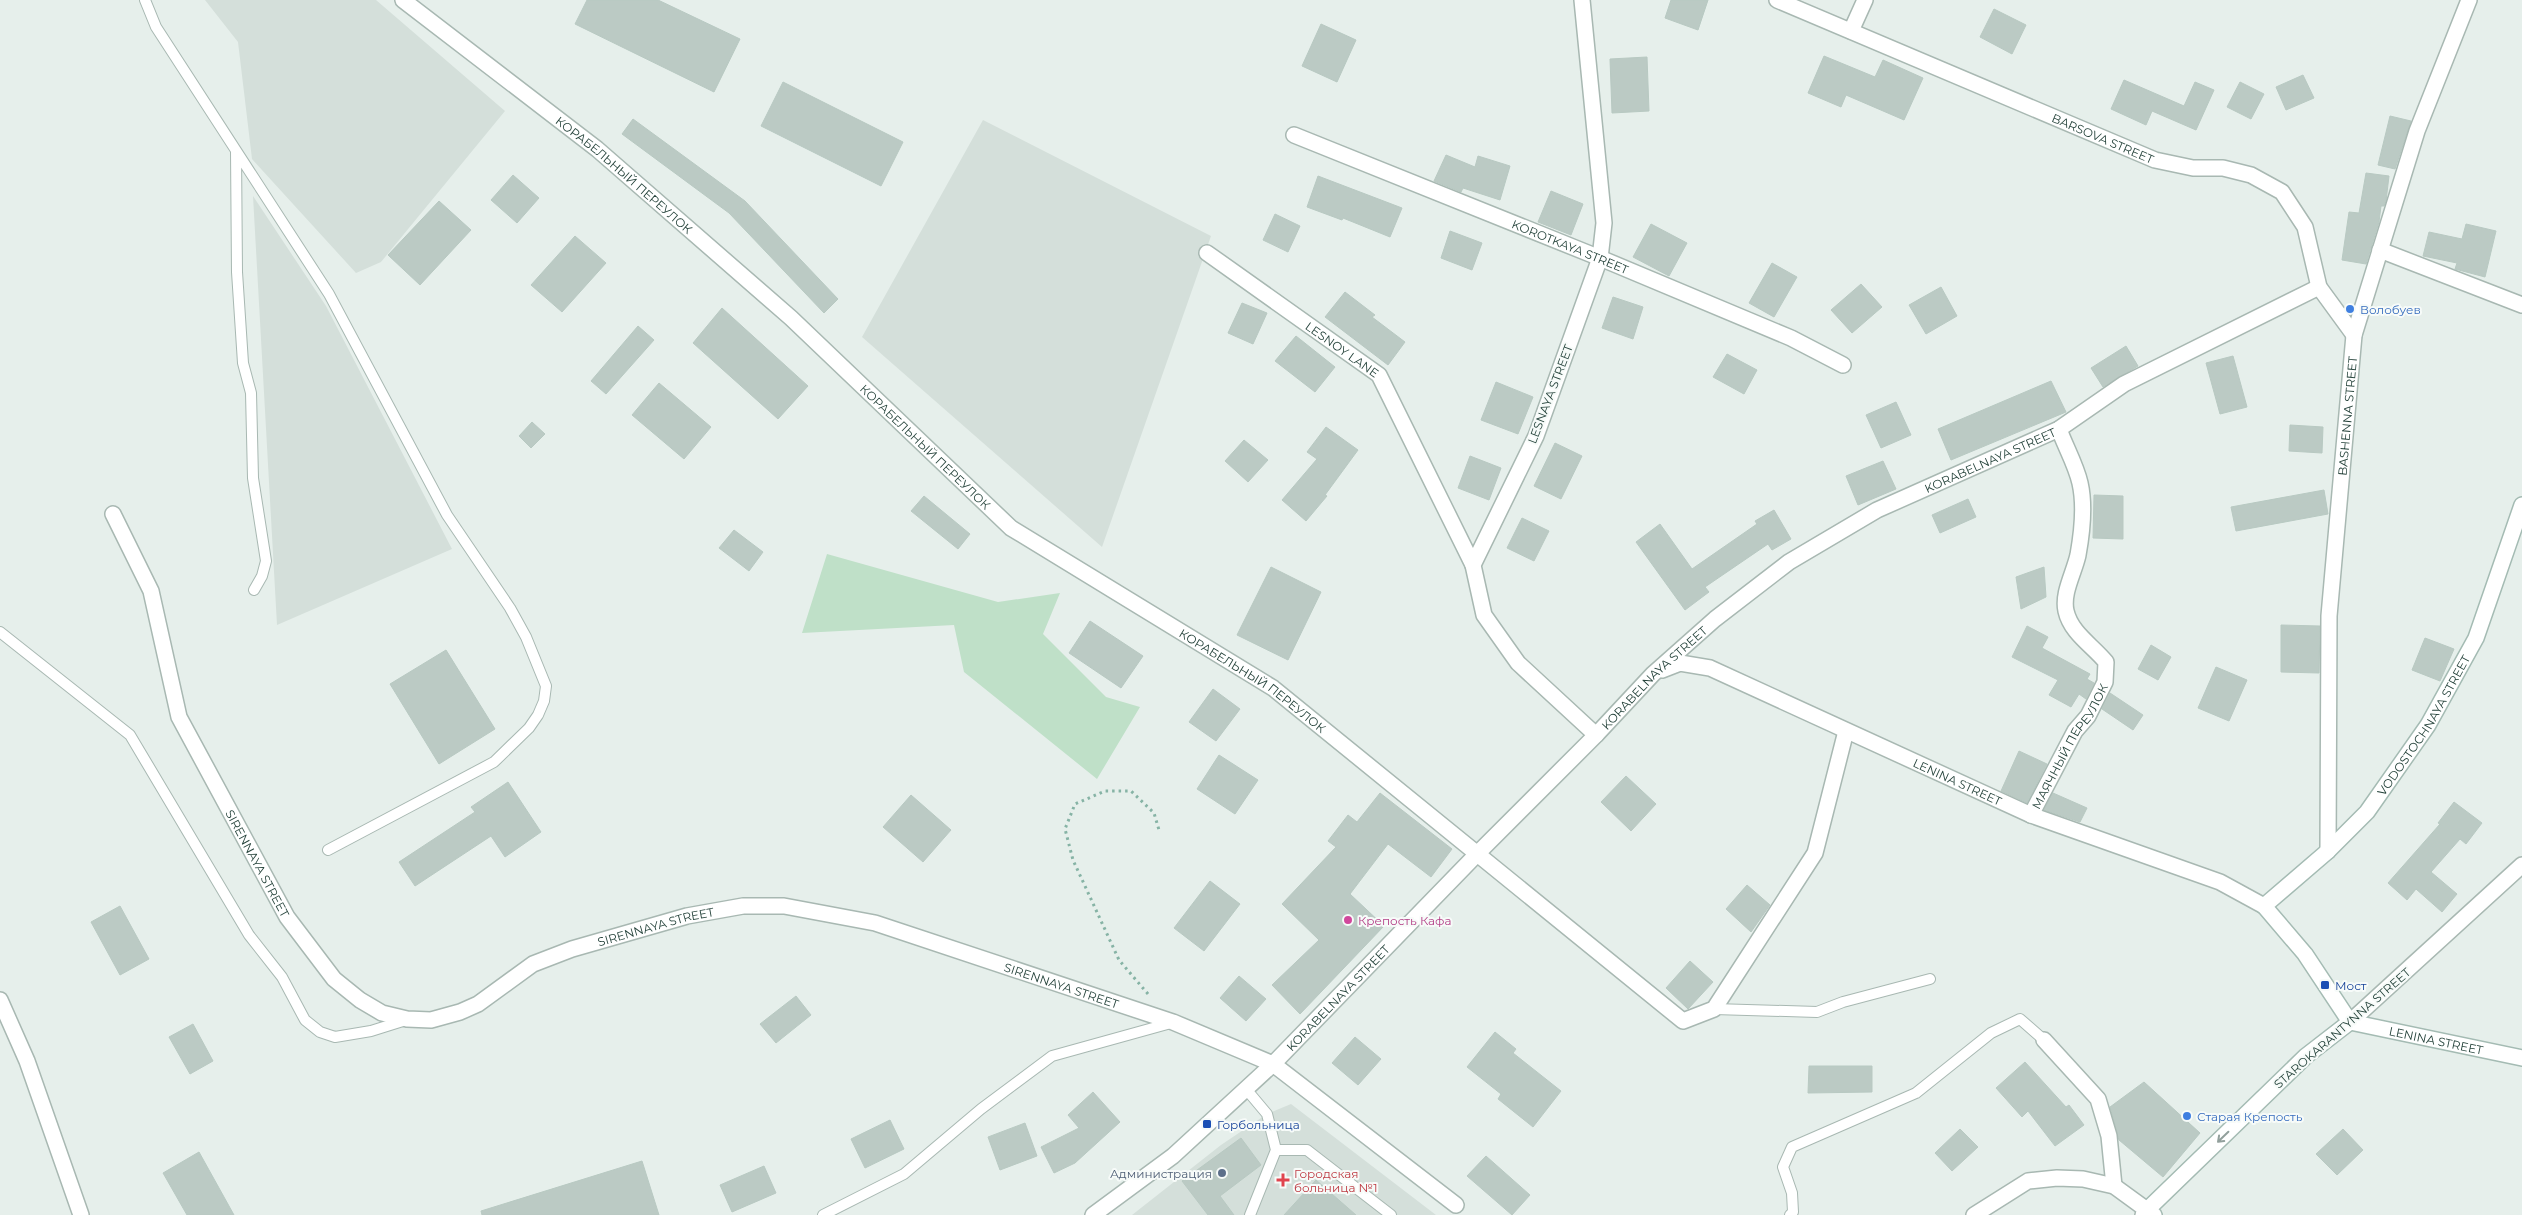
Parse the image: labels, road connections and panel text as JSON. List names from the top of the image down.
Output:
{
  "streets": {
    "street": [
      "BARSOVA STREET",
      "КОРАБЕЛЬНЫЙ ПЕРЕУЛОК",
      "KOROTKAYA STREET",
      "LESNOY LANE",
      "LESNAYA STREET",
      "BASHENNA STREET",
      "KORABELNAYA STREET",
      "VODOSTOCHNAYA STREET",
      "МАЯЧНЫЙ ПЕРЕУЛОК",
      "LENINA STREET",
      "SIRENNAYA STREET",
      "STAROKARANTYNNA STREET"
    ]
  },
  "crossings": [
    ["BARSOVA STREET", "BASHENNA STREET"],
    ["BARSOVA STREET", "KORABELNAYA STREET"],
    ["КОРАБЕЛЬНЫЙ ПЕРЕУЛОК", "KORABELNAYA STREET"],
    ["KOROTKAYA STREET", "LESNAYA STREET"],
    ["LESNOY LANE", "LESNAYA STREET"],
    ["BASHENNA STREET", "VODOSTOCHNAYA STREET"],
    ["KORABELNAYA STREET", "МАЯЧНЫЙ ПЕРЕУЛОК"],
    ["KORABELNAYA STREET", "LENINA STREET"],
    ["KORABELNAYA STREET", "SIRENNAYA STREET"],
    ["VODOSTOCHNAYA STREET", "LENINA STREET"],
    ["МАЯЧНЫЙ ПЕРЕУЛОК", "LENINA STREET"],
    ["LENINA STREET", "STAROKARANTYNNA STREET"]
  ],
  "one_way": ["STAROKARANTYNNA STREET"],
  "places": {
    "other": [
      "Волобуев",
      "Крепость Кафа",
      "Старая Крепость",
      "Администрация"
    ],
    "transit": ["Мост", "Горбольница"],
    "health": ["Городская больница №1"]
  }
}
